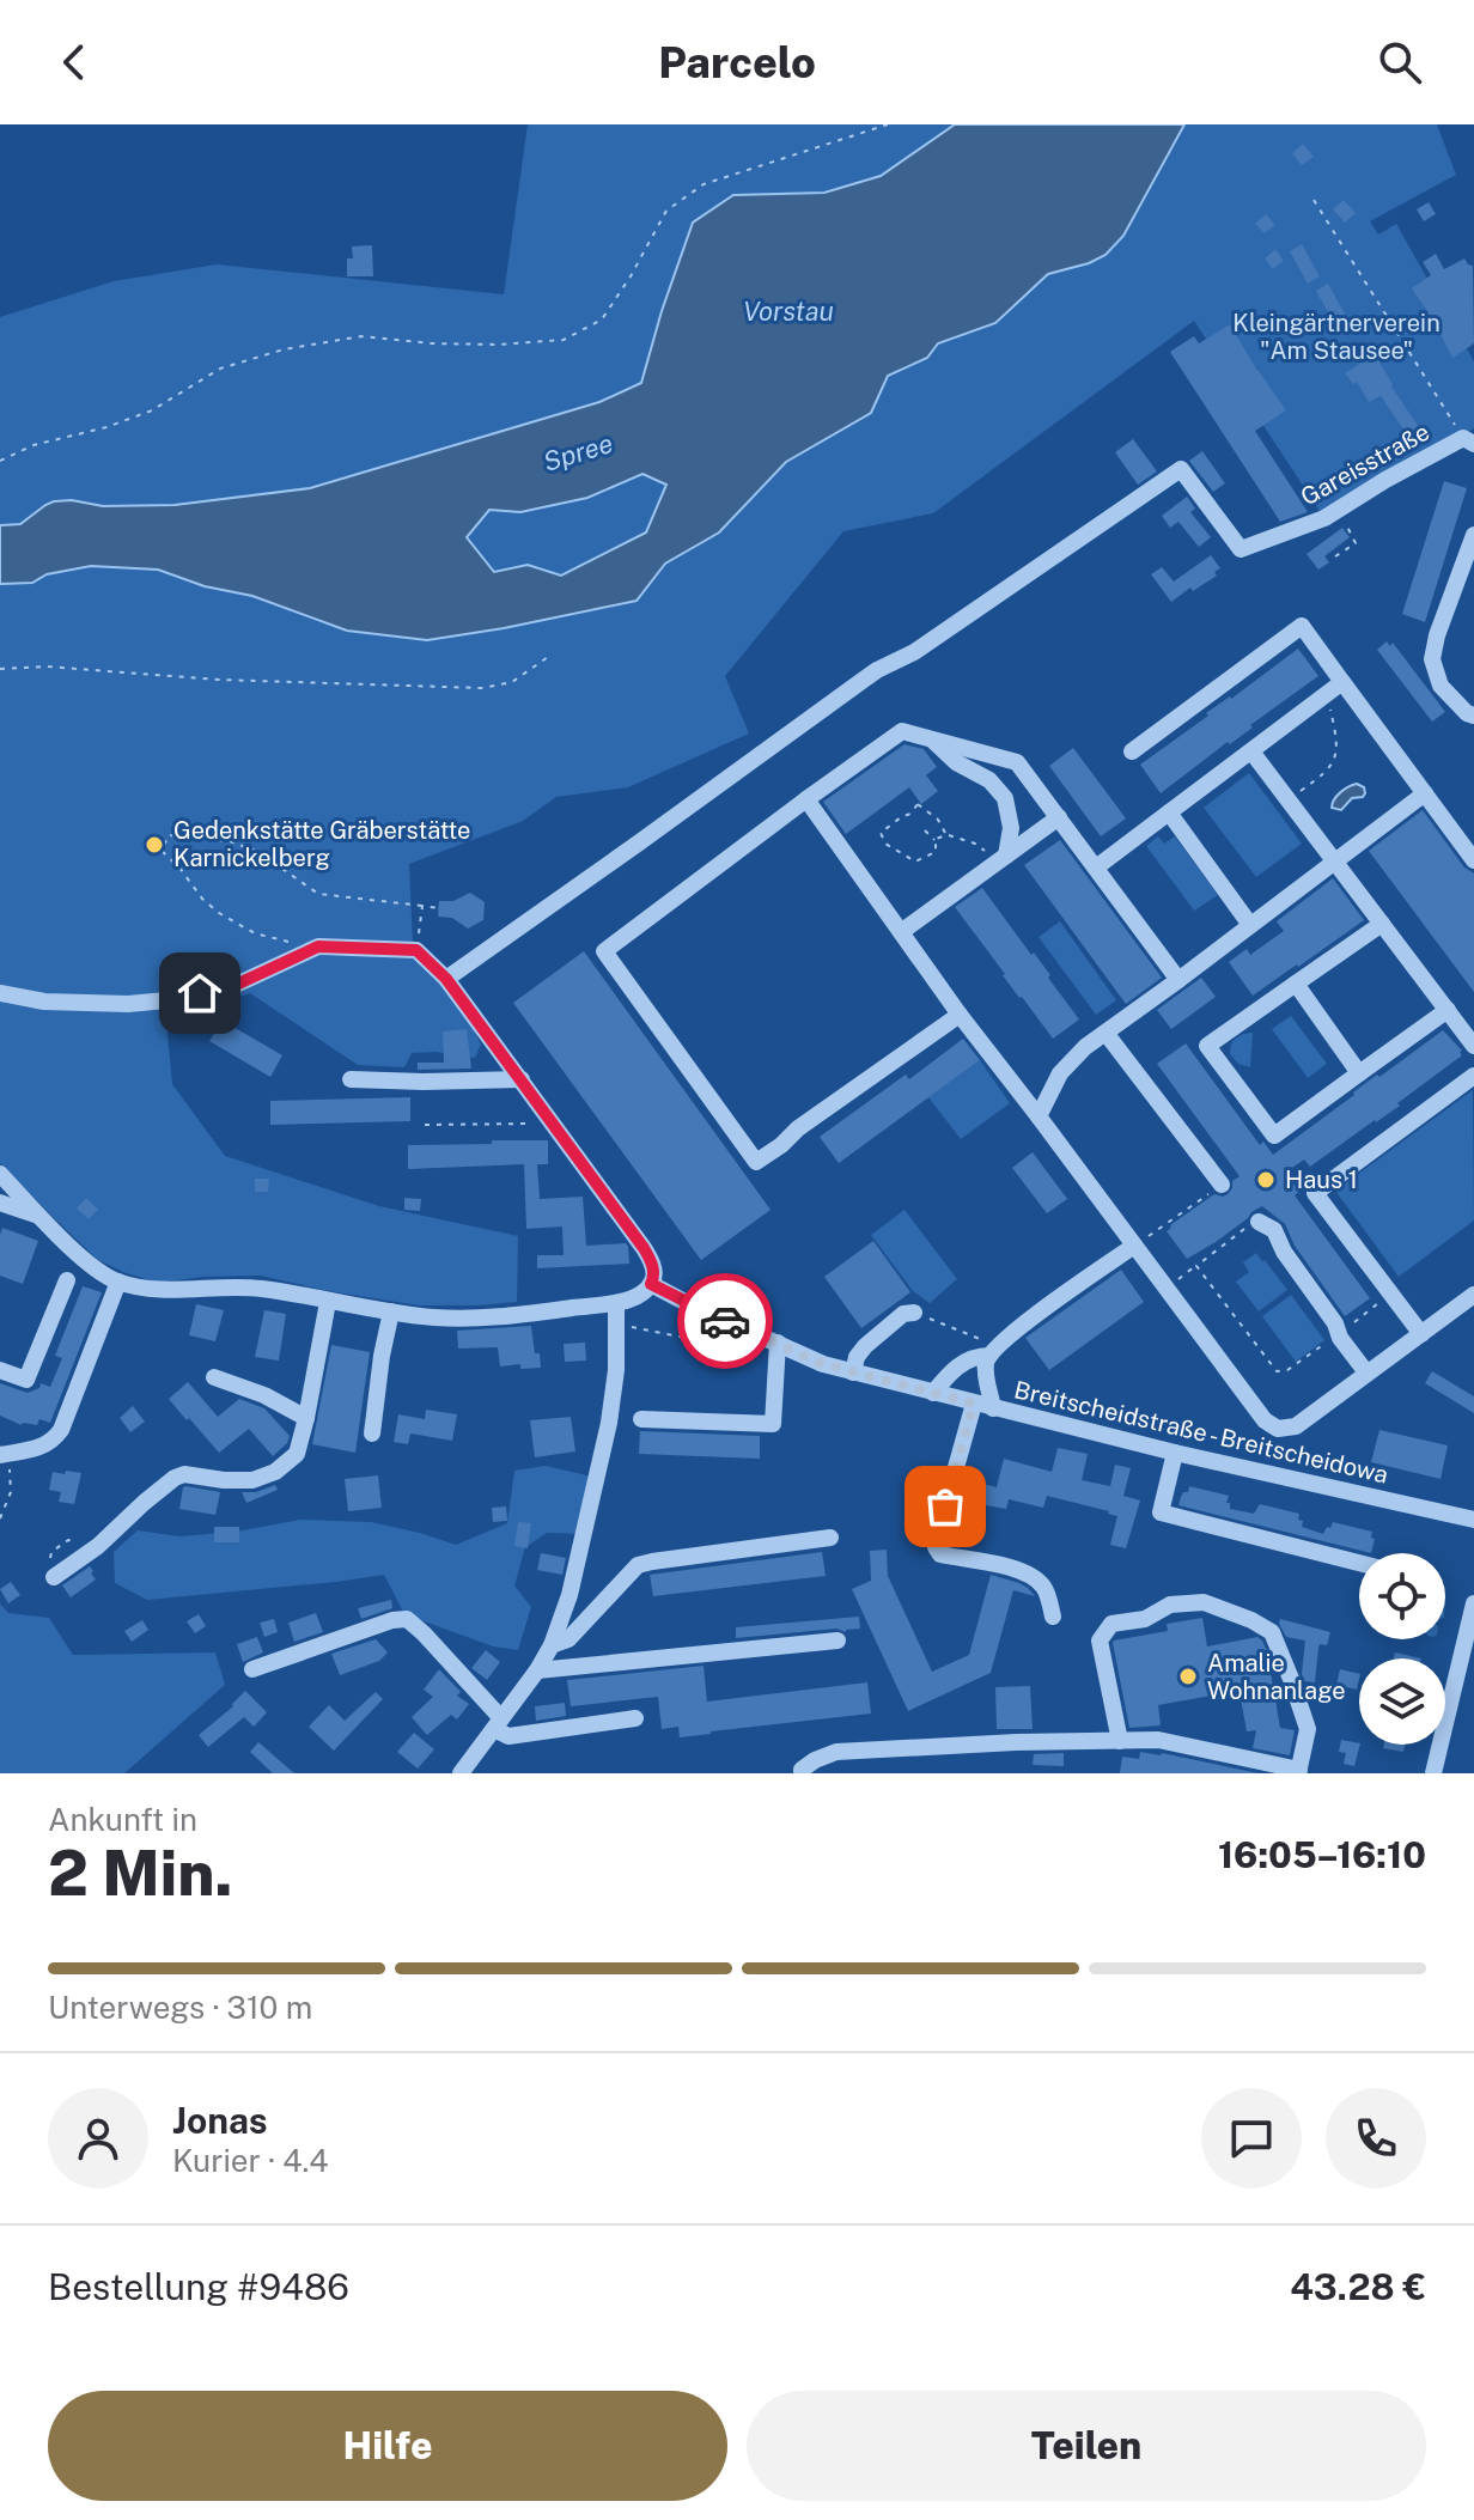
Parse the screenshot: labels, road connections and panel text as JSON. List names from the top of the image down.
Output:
{
  "streets": {
    "street": ["Gareisstraße", "Breitscheidstraße - Breitscheidowa"]
  },
  "water": ["Vorstau", "Spree"],
  "parks": ["Kleingärtnerverein \"Am Stausee\""],
  "places": ["Gedenkstätte Gräberstätte Karnickelberg", "Haus 1", "Amalie Wohnanlage"],
  "page": {
    "header": "Parcelo",
    "heading": ["2 Min.", "Ankunft in", "16:05–16:10"],
    "panel": [
      "Jonas",
      "Kurier · 4.4",
      "Bestellung #9486",
      "43.28 €"
    ],
    "bar": "Unterwegs · 310 m",
    "buttons": ["Hilfe", "Teilen"]
  }
}
